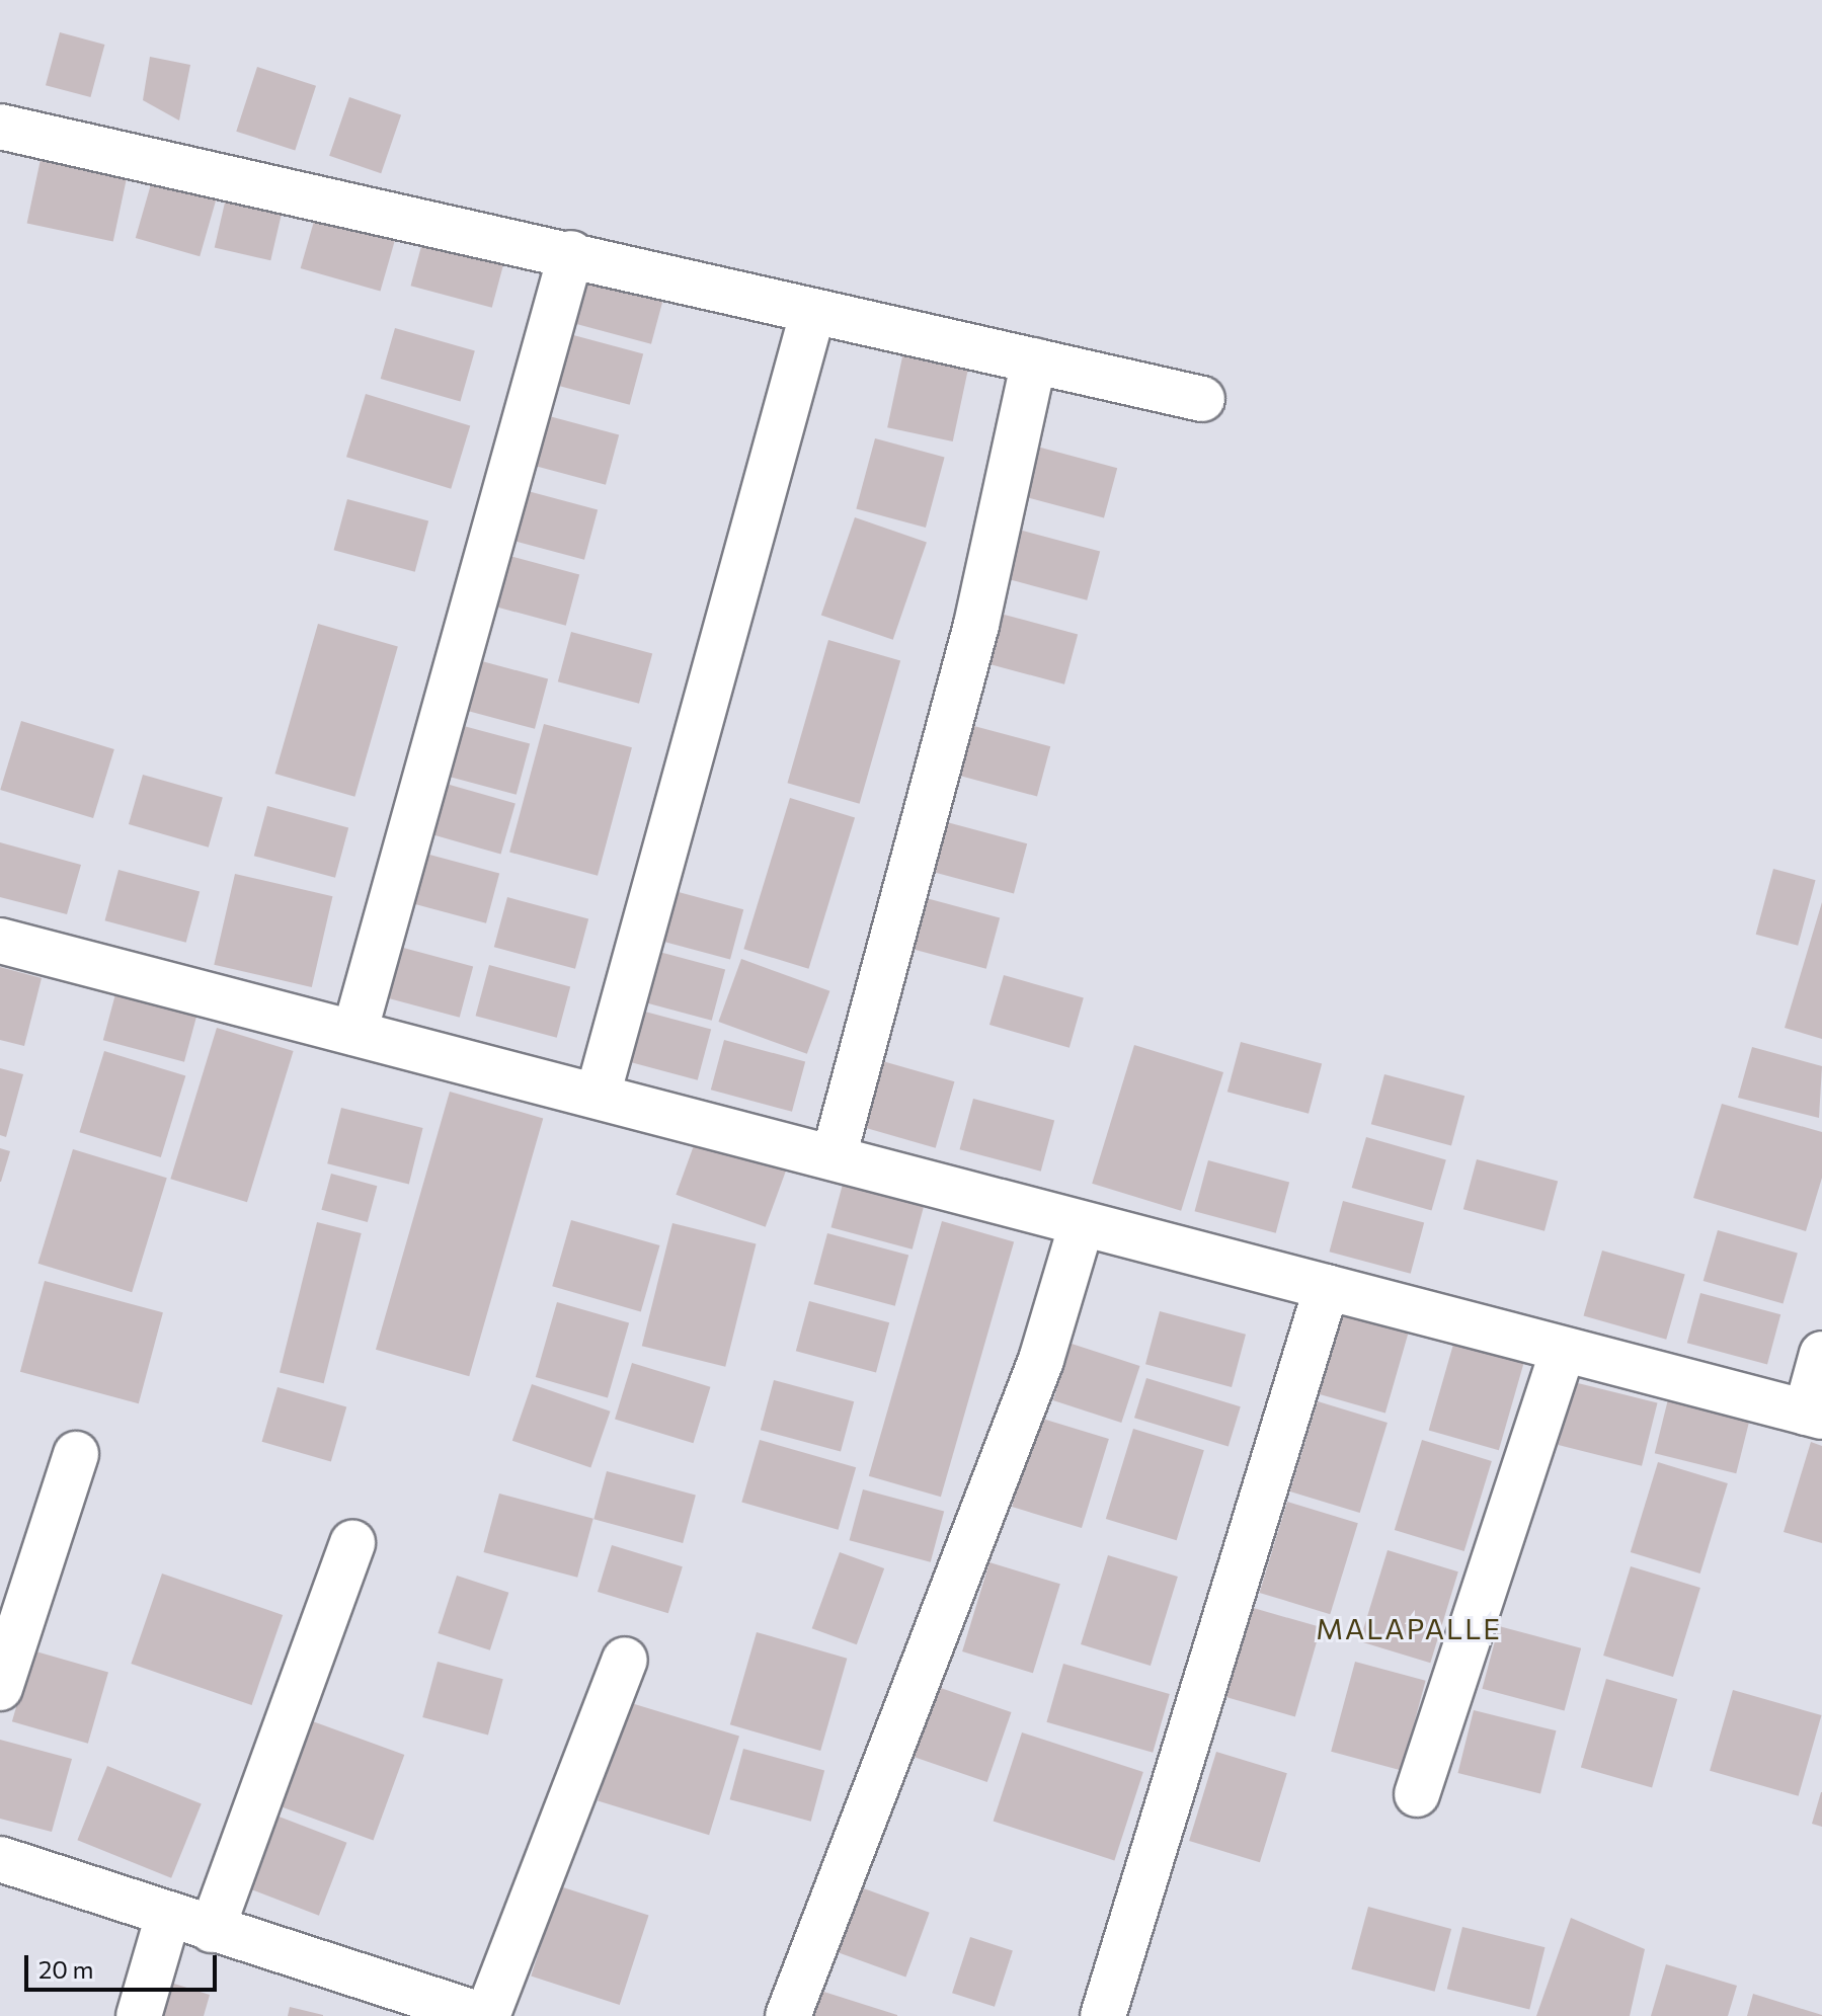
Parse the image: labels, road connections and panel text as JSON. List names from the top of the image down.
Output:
{
  "districts": ["MALAPALLE"],
  "scale_bar": "20 m"
}
